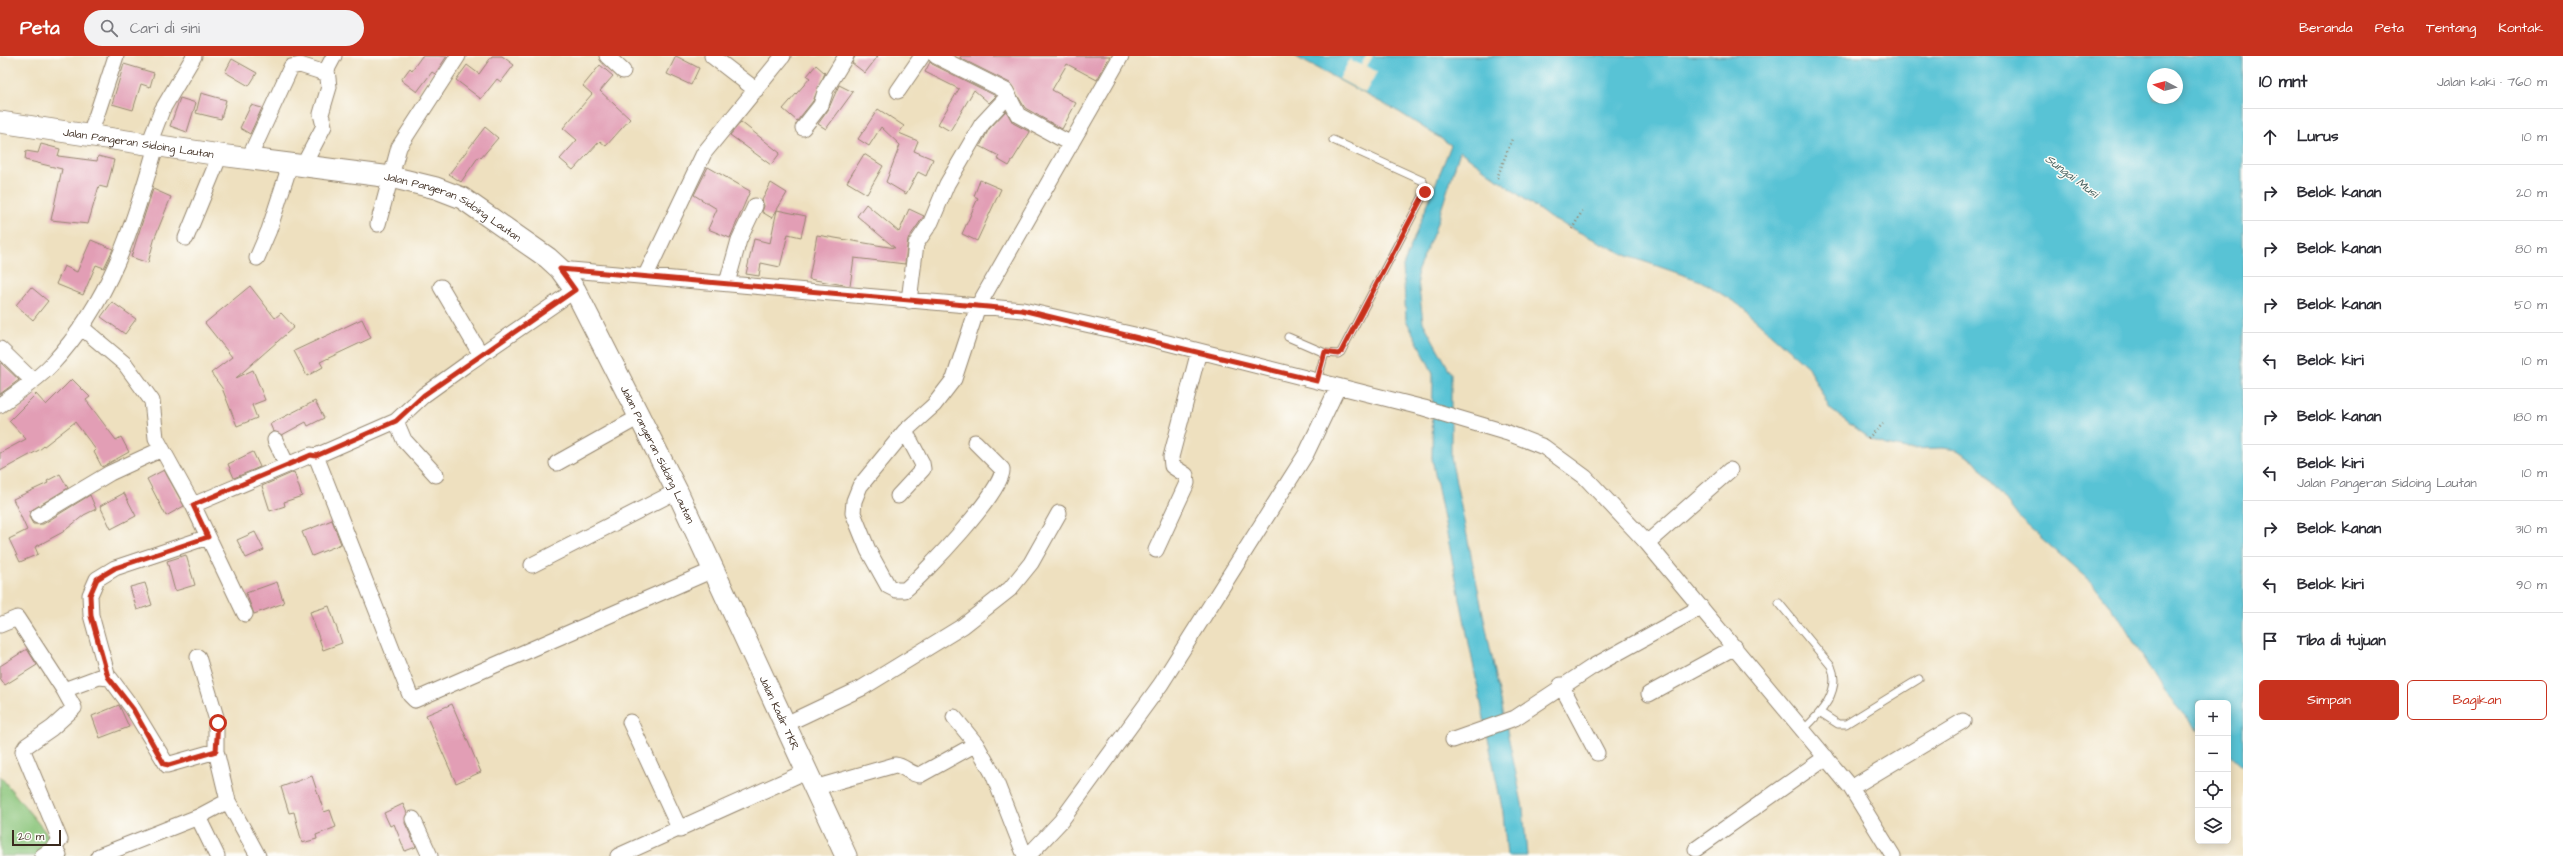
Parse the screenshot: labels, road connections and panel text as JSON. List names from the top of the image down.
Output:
{
  "streets": {
    "street": ["Jalan Pangeran Sidoing Lautan", "Jalan Kadir TKR"]
  },
  "crossings": [
    ["Jalan Pangeran Sidoing Lautan", "Jalan Kadir TKR"]
  ],
  "water": ["Sungai Musi"],
  "scale_bar": "20 m",
  "north": "left",
  "page": {
    "header": "Peta",
    "search": "Cari di sini",
    "nav": [
      "Beranda",
      "Peta",
      "Tentang",
      "Kontak"
    ],
    "heading": ["10 mnt", "Jalan kaki · 760 m"],
    "list": [
      ["Lurus", "10 m"],
      ["Belok kanan", "20 m"],
      ["Belok kanan", "80 m"],
      ["Belok kanan", "50 m"],
      ["Belok kiri", "10 m"],
      ["Belok kanan", "180 m"],
      ["Belok kiri", "Jalan Pangeran Sidoing Lautan", "10 m"],
      ["Belok kanan", "310 m"],
      ["Belok kiri", "90 m"],
      "Tiba di tujuan"
    ],
    "buttons": ["Simpan", "Bagikan"],
    "map_buttons": ["+", "−"],
    "scale": "20 m"
  }
}
